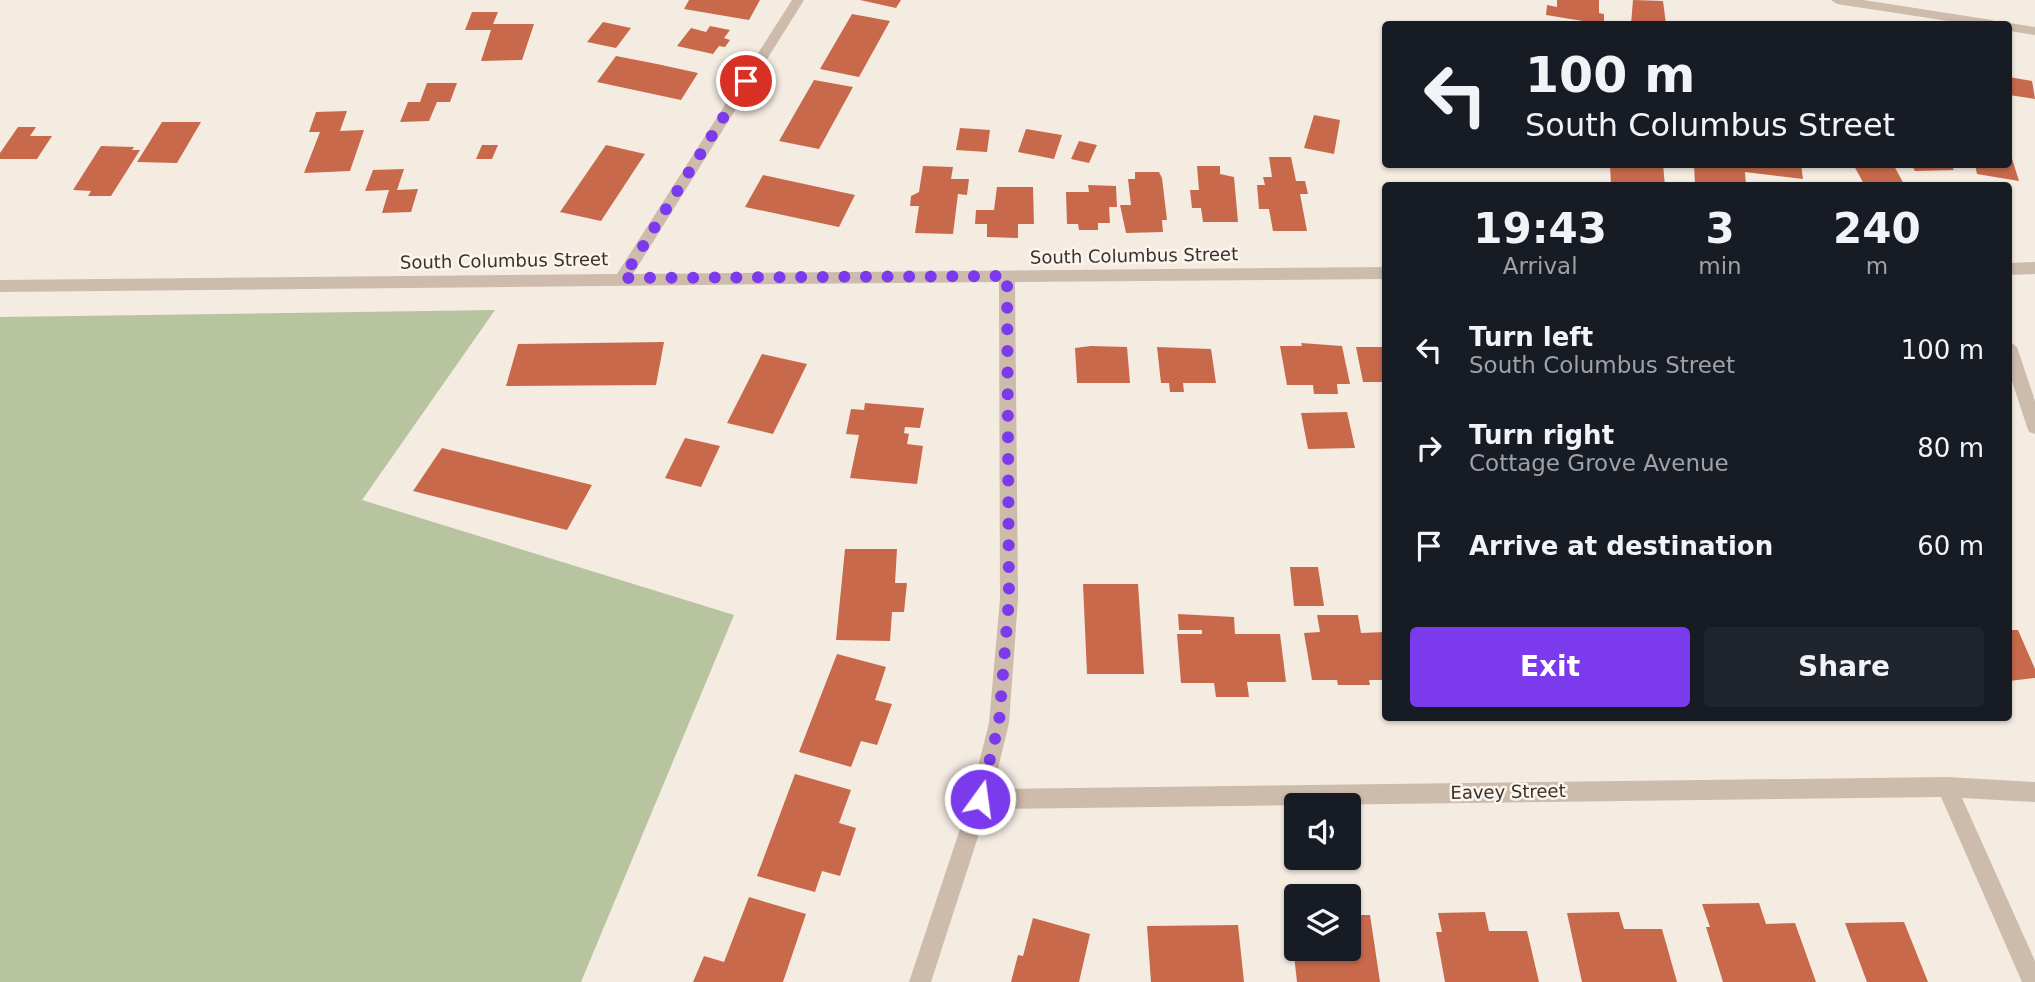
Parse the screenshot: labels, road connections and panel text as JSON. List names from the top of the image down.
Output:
{
  "streets": {
    "street": ["South Columbus Street", "Eavey Street"]
  },
  "page": {
    "turn": ["100 m", "South Columbus Street"],
    "eta": [
      "19:43",
      "Arrival",
      "3",
      "min",
      "240",
      "m"
    ],
    "list": [
      {
        "name": "Turn left",
        "note": "South Columbus Street",
        "value": "100 m"
      },
      {
        "name": "Turn right",
        "note": "Cottage Grove Avenue",
        "value": "80 m"
      },
      {
        "name": "Arrive at destination",
        "value": "60 m"
      }
    ],
    "buttons": ["Exit", "Share"]
  }
}
